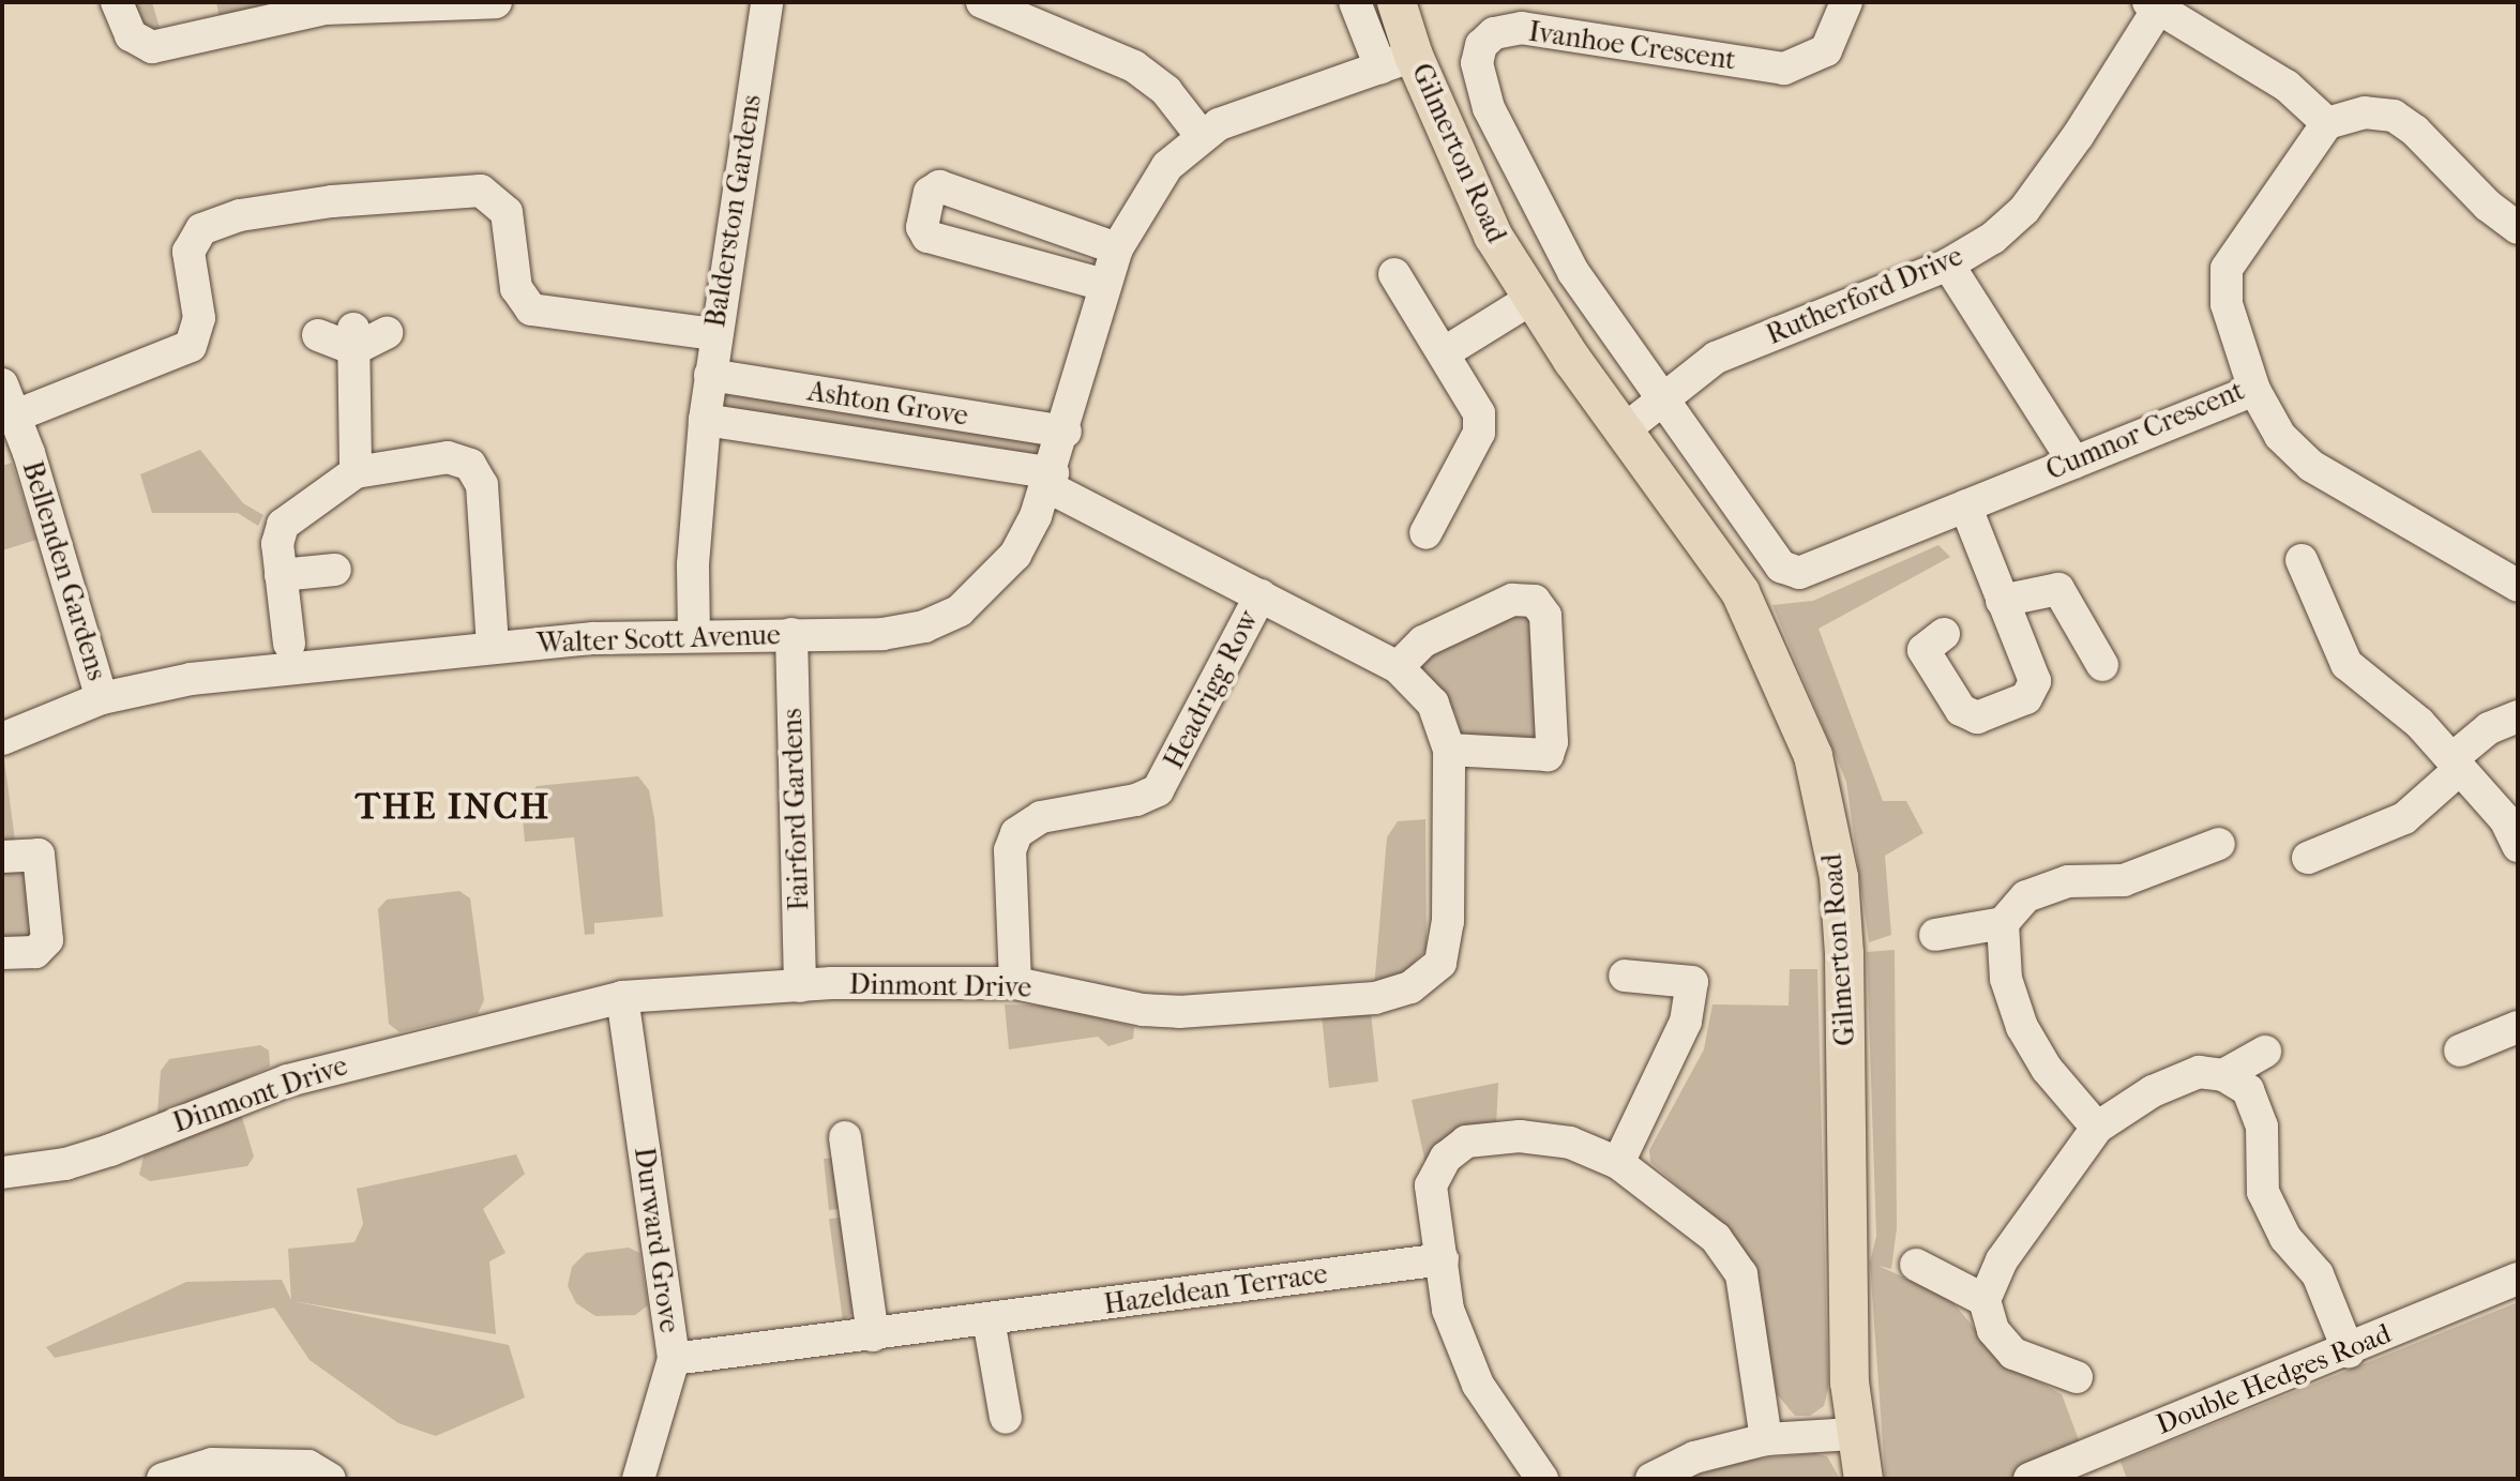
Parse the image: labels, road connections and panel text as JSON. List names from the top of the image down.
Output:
{
  "streets": {
    "main road": ["Gilmerton Road"],
    "street": [
      "Ivanhoe Crescent",
      "Balderston Gardens",
      "Rutherford Drive",
      "Ashton Grove",
      "Cumnor Crescent",
      "Bellenden Gardens",
      "Walter Scott Avenue",
      "Headrigg Row",
      "Fairford Gardens",
      "Dinmont Drive",
      "Durward Grove",
      "Hazeldean Terrace",
      "Double Hedges Road"
    ]
  },
  "crossings": [
    ["Ivanhoe Crescent", "Rutherford Drive"],
    ["Ivanhoe Crescent", "Cumnor Crescent"],
    ["Gilmerton Road", "Rutherford Drive"],
    ["Gilmerton Road", "Walter Scott Avenue"],
    ["Balderston Gardens", "Ashton Grove"],
    ["Balderston Gardens", "Walter Scott Avenue"],
    ["Rutherford Drive", "Cumnor Crescent"],
    ["Ashton Grove", "Walter Scott Avenue"],
    ["Ashton Grove", "Dinmont Drive"],
    ["Bellenden Gardens", "Walter Scott Avenue"],
    ["Walter Scott Avenue", "Fairford Gardens"],
    ["Walter Scott Avenue", "Dinmont Drive"],
    ["Headrigg Row", "Dinmont Drive"],
    ["Fairford Gardens", "Dinmont Drive"],
    ["Dinmont Drive", "Durward Grove"],
    ["Durward Grove", "Hazeldean Terrace"]
  ],
  "districts": ["THE INCH"]
}
